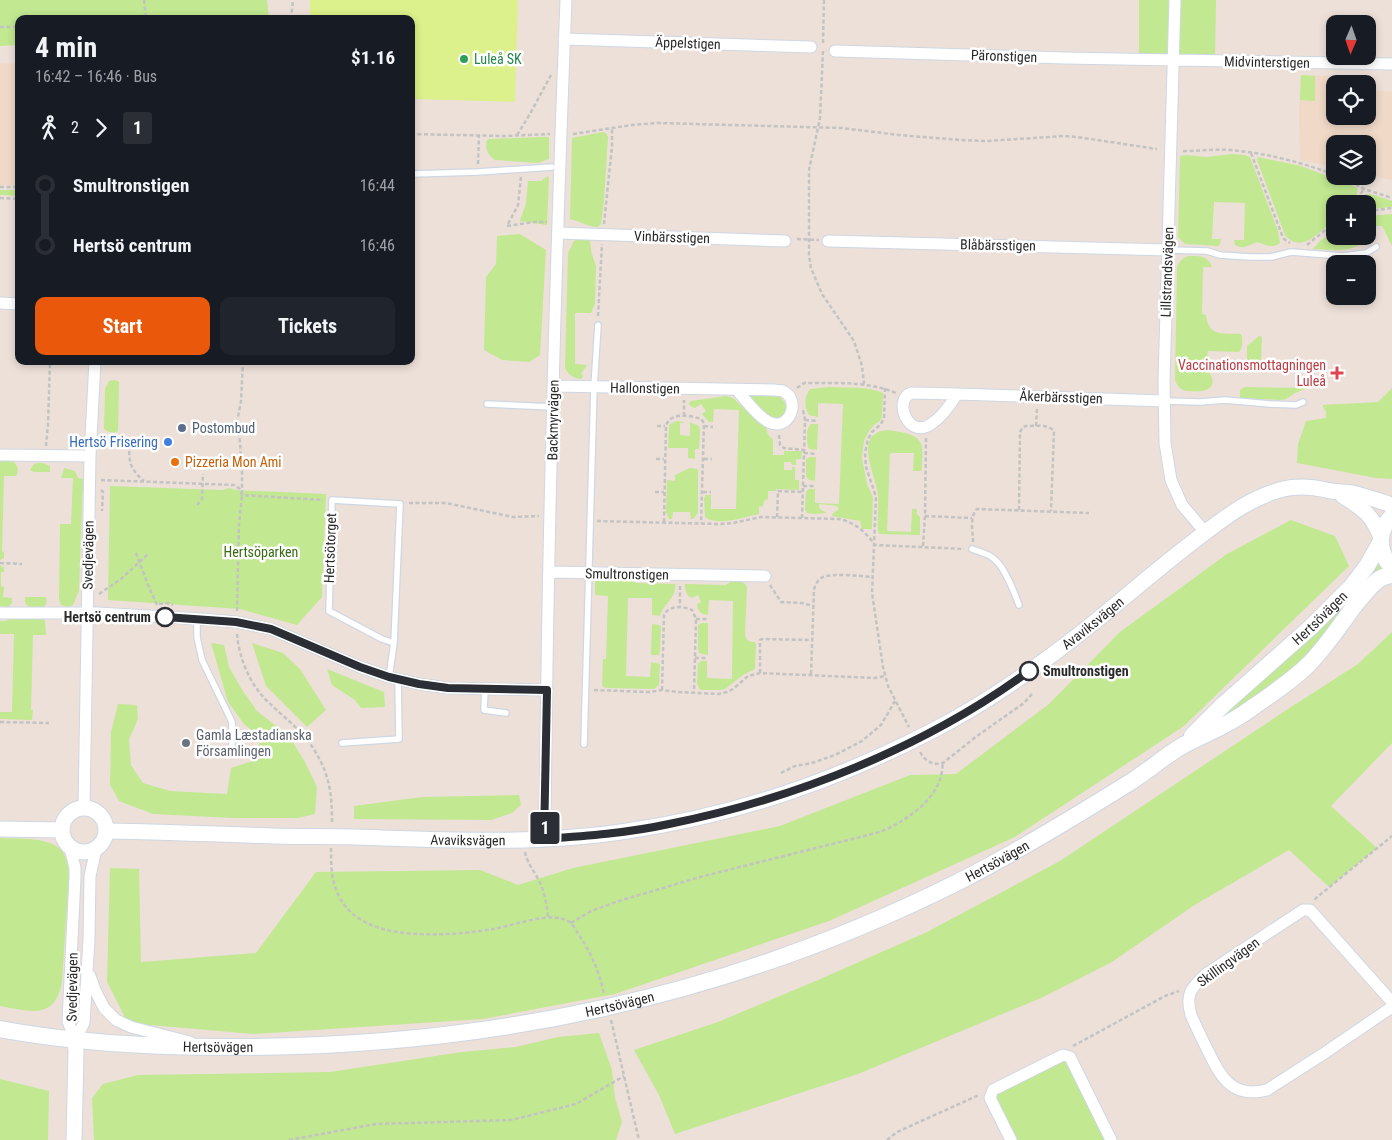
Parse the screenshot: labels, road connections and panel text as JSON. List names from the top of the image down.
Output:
{
  "streets": {
    "main road": ["Hertsövägen"],
    "street": [
      "Äppelstigen",
      "Päronstigen",
      "Midvinterstigen",
      "Vinbärsstigen",
      "Blåbärsstigen",
      "Lillstrandsvägen",
      "Hallonstigen",
      "Åkerbärsstigen",
      "Backmyrvägen",
      "Svedjevägen",
      "Smultronstigen",
      "Avaviksvägen",
      "Skillingvägen"
    ],
    "lane": ["Hertsötorget"]
  },
  "crossings": [
    ["Äppelstigen", "Backmyrvägen"],
    ["Päronstigen", "Midvinterstigen"],
    ["Päronstigen", "Lillstrandsvägen"],
    ["Midvinterstigen", "Lillstrandsvägen"],
    ["Vinbärsstigen", "Backmyrvägen"],
    ["Blåbärsstigen", "Lillstrandsvägen"],
    ["Lillstrandsvägen", "Åkerbärsstigen"],
    ["Lillstrandsvägen", "Avaviksvägen"],
    ["Hallonstigen", "Backmyrvägen"],
    ["Backmyrvägen", "Smultronstigen"],
    ["Backmyrvägen", "Avaviksvägen"],
    ["Svedjevägen", "Hertsövägen"],
    ["Svedjevägen", "Avaviksvägen"],
    ["Hertsövägen", "Avaviksvägen"]
  ],
  "parks": ["Hertsöparken"],
  "places": {
    "other": [
      "Luleå SK",
      "Postombud",
      "Hertsö Frisering",
      "Pizzeria Mon Ami",
      "Hertsö centrum",
      "Smultronstigen",
      "Gamla Læstadianska Församlingen"
    ],
    "health": ["Vaccinationsmottagningen Luleå"]
  },
  "lines": ["bus line 1"],
  "north": "bottom",
  "page": {
    "on_map": "1",
    "map_buttons": ["+", "−"],
    "heading": ["4 min", "16:42 – 16:46 · Bus", "$1.16"],
    "legs": ["2", "1"],
    "list": [
      {
        "name": "Smultronstigen",
        "value": "16:44"
      },
      {
        "name": "Hertsö centrum",
        "value": "16:46"
      }
    ],
    "buttons": ["Start", "Tickets"]
  }
}
